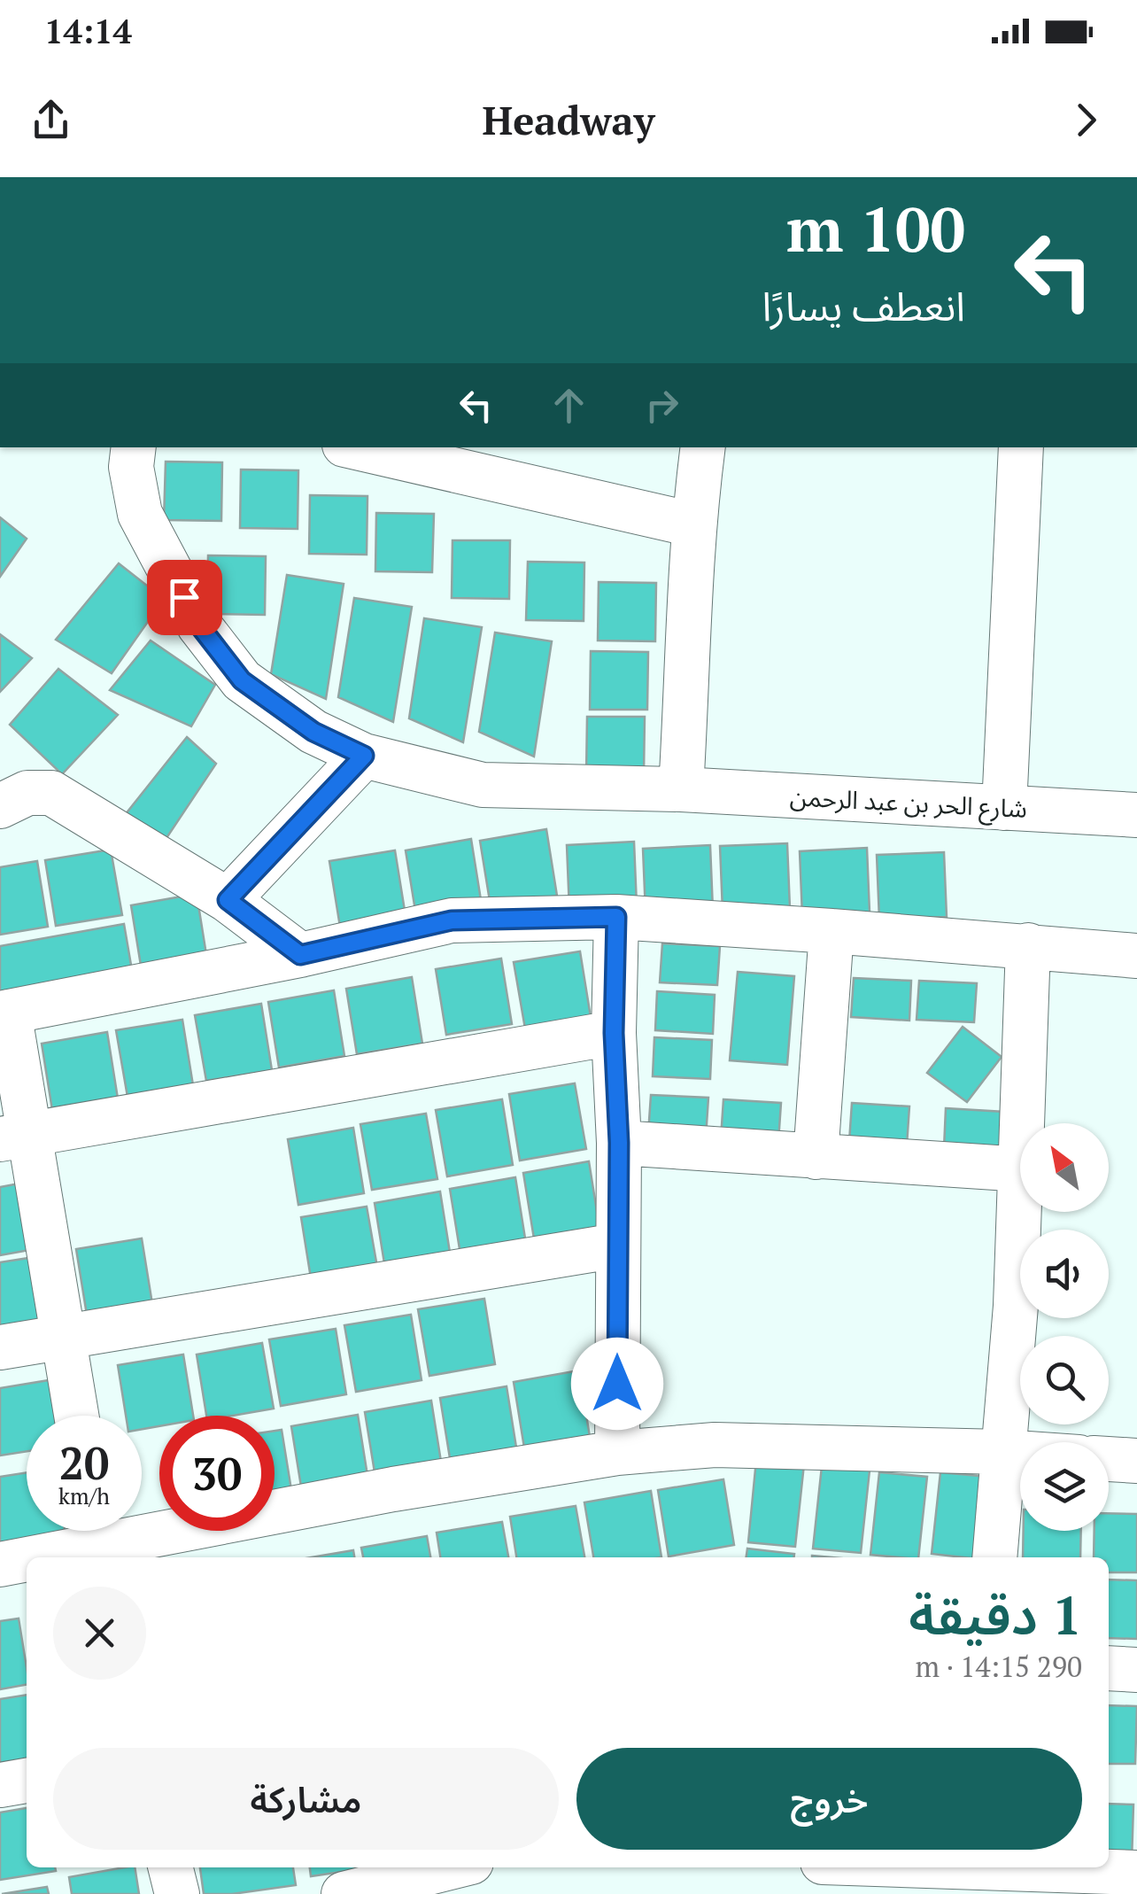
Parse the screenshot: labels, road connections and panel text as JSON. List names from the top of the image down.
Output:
{
  "streets": {
    "street": ["شارع الحر بن عبد الرحمن"]
  },
  "north": "top left",
  "page": {
    "status": "14:14",
    "header": "Headway",
    "turn": ["100 m", "انعطف يسارًا"],
    "speed": "20 km/h",
    "limit": "30",
    "heading": ["1 دقيقة", "290 m · 14:15"],
    "buttons": ["خروج", "مشاركة"]
  }
}
